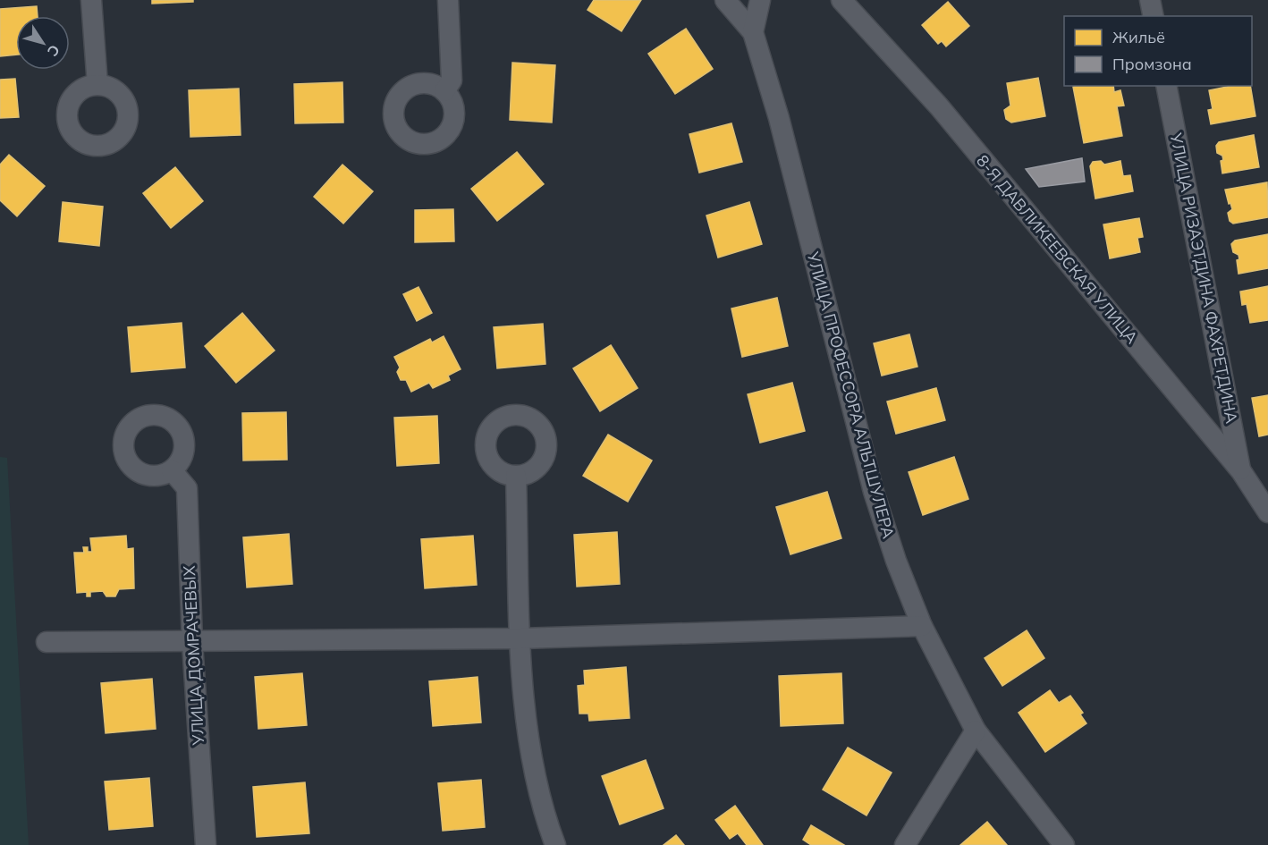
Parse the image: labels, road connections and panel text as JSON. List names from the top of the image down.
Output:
{
  "streets": {
    "street": [
      "8-Я ДАВЛИКЕЕВСКАЯ УЛИЦА",
      "УЛИЦА РИЗАЭТДИНА ФАХРЕТДИНА",
      "УЛИЦА ПРОФЕССОРА АЛЬТШУЛЕРА",
      "УЛИЦА ДОМРАЧЕВЫХ"
    ]
  },
  "crossings": [
    ["8-Я ДАВЛИКЕЕВСКАЯ УЛИЦА", "УЛИЦА РИЗАЭТДИНА ФАХРЕТДИНА"]
  ],
  "legend": ["Жильё", "Промзона"],
  "north": "bottom right"
}
